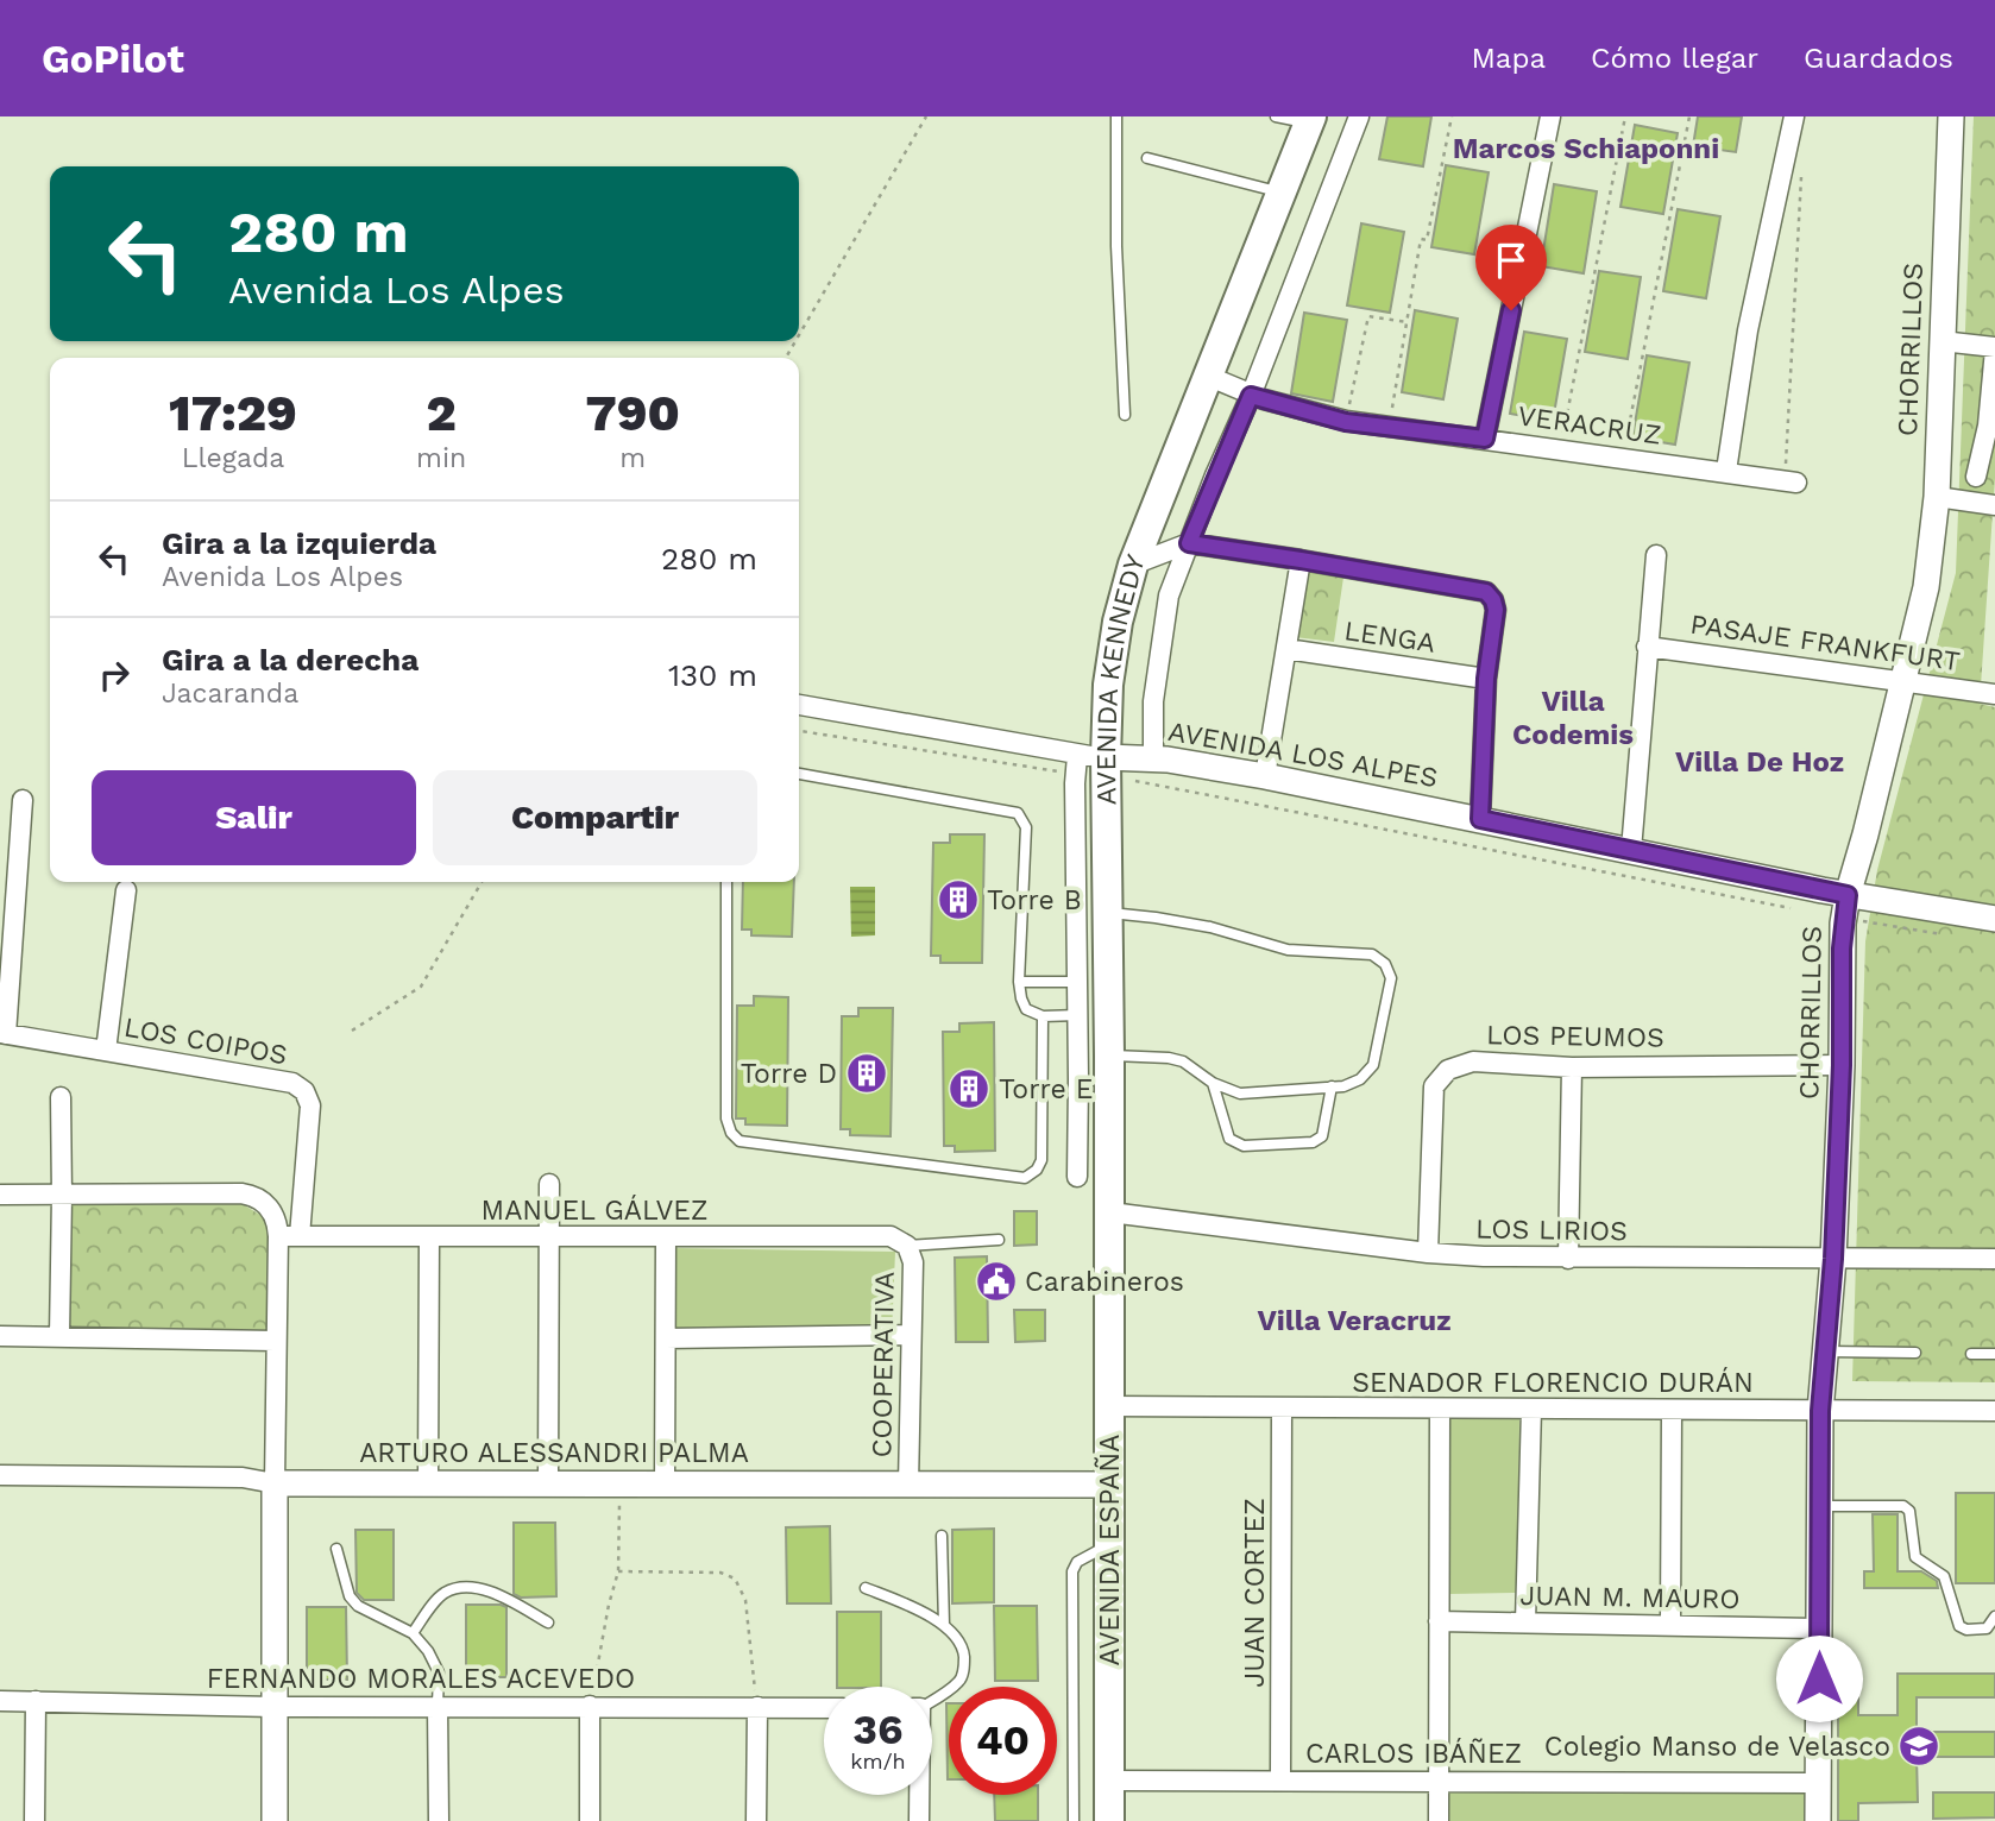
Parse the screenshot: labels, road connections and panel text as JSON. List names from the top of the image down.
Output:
{
  "streets": {
    "main road": ["AVENIDA KENNEDY", "AVENIDA ESPAÑA"],
    "street": [
      "CHORRILLOS",
      "VERACRUZ",
      "LENGA",
      "PASAJE FRANKFURT",
      "AVENIDA LOS ALPES",
      "LOS PEUMOS",
      "LOS COIPOS",
      "MANUEL GÁLVEZ",
      "LOS LIRIOS",
      "COOPERATIVA",
      "SENADOR FLORENCIO DURÁN",
      "ARTURO ALESSANDRI PALMA",
      "JUAN CORTEZ",
      "JUAN M. MAURO",
      "FERNANDO MORALES ACEVEDO",
      "CARLOS IBÁÑEZ"
    ]
  },
  "crossings": [
    ["CHORRILLOS", "PASAJE FRANKFURT"],
    ["CHORRILLOS", "AVENIDA LOS ALPES"],
    ["CHORRILLOS", "LOS PEUMOS"],
    ["CHORRILLOS", "LOS LIRIOS"],
    ["CHORRILLOS", "SENADOR FLORENCIO DURÁN"],
    ["CHORRILLOS", "JUAN M. MAURO"],
    ["CHORRILLOS", "CARLOS IBÁÑEZ"],
    ["VERACRUZ", "AVENIDA KENNEDY"],
    ["AVENIDA KENNEDY", "AVENIDA LOS ALPES"],
    ["AVENIDA KENNEDY", "LOS LIRIOS"],
    ["AVENIDA KENNEDY", "AVENIDA ESPAÑA"],
    ["LOS PEUMOS", "LOS LIRIOS"],
    ["LOS COIPOS", "MANUEL GÁLVEZ"],
    ["MANUEL GÁLVEZ", "COOPERATIVA"],
    ["COOPERATIVA", "ARTURO ALESSANDRI PALMA"],
    ["SENADOR FLORENCIO DURÁN", "AVENIDA ESPAÑA"],
    ["SENADOR FLORENCIO DURÁN", "JUAN CORTEZ"],
    ["ARTURO ALESSANDRI PALMA", "AVENIDA ESPAÑA"],
    ["AVENIDA ESPAÑA", "CARLOS IBÁÑEZ"],
    ["JUAN CORTEZ", "CARLOS IBÁÑEZ"]
  ],
  "districts": [
    "Marcos Schiaponni",
    "Villa Codemis",
    "Villa De Hoz",
    "Villa Veracruz"
  ],
  "places": {
    "building": ["Torre B", "Torre D", "Torre E"],
    "public building": ["Carabineros"],
    "school or university": ["Colegio Manso de Velasco"]
  },
  "page": {
    "header": "GoPilot",
    "nav": ["Mapa", "Cómo llegar", "Guardados"],
    "turn": ["280 m", "Avenida Los Alpes"],
    "eta": [
      "17:29",
      "Llegada",
      "2",
      "min",
      "790",
      "m"
    ],
    "list": [
      {
        "name": "Gira a la izquierda",
        "note": "Avenida Los Alpes",
        "value": "280 m"
      },
      {
        "name": "Gira a la derecha",
        "note": "Jacaranda",
        "value": "130 m"
      }
    ],
    "buttons": ["Salir", "Compartir"],
    "speed": "36 km/h",
    "limit": "40"
  }
}
